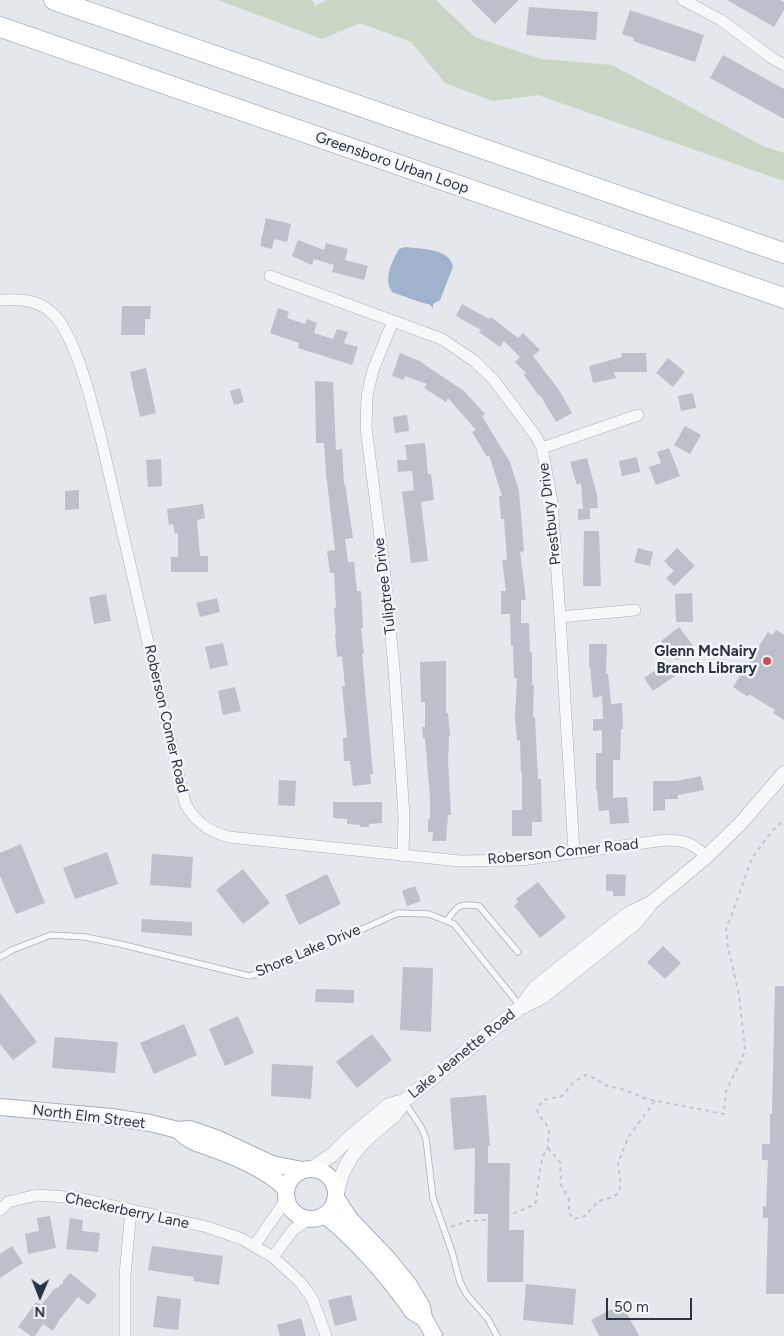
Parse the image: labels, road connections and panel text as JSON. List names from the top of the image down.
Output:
{
  "streets": {
    "highway": ["Greensboro Urban Loop"],
    "main road": ["North Elm Street"],
    "street": [
      "Prestbury Drive",
      "Tuliptree Drive",
      "Roberson Comer Road",
      "Lake Jeanette Road",
      "Checkerberry Lane"
    ],
    "lane": ["Shore Lake Drive"]
  },
  "crossings": [
    ["Prestbury Drive", "Tuliptree Drive"],
    ["Prestbury Drive", "Roberson Comer Road"],
    ["Tuliptree Drive", "Roberson Comer Road"],
    ["Roberson Comer Road", "Lake Jeanette Road"],
    ["Shore Lake Drive", "Lake Jeanette Road"],
    ["Lake Jeanette Road", "North Elm Street"]
  ],
  "places": ["Glenn McNairy Branch Library"],
  "scale_bar": "50 m",
  "north": "bottom"
}
